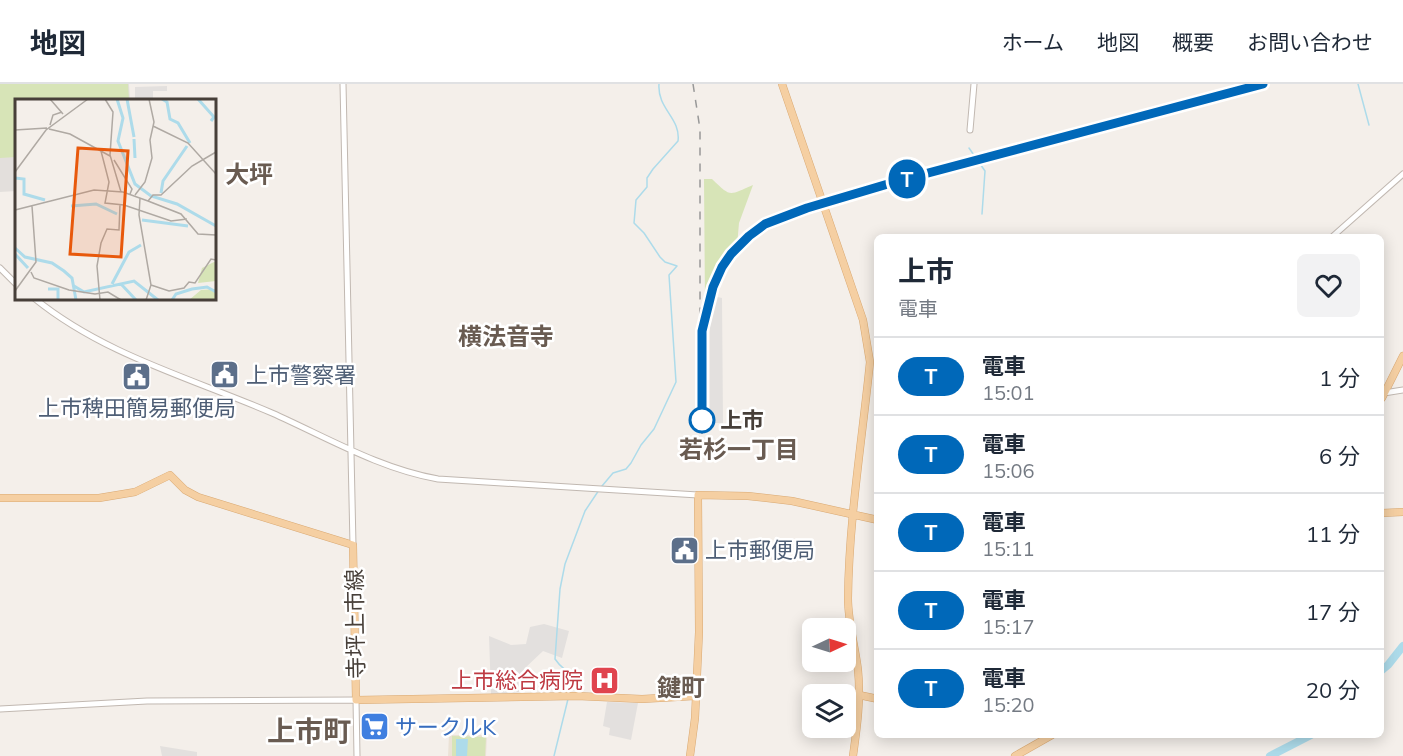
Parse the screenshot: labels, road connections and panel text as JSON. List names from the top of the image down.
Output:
{
  "streets": {
    "main road": ["寺坪上市線"]
  },
  "districts": [
    "大坪",
    "横法音寺",
    "若杉一丁目",
    "鍵町",
    "上市町"
  ],
  "places": {
    "public building": ["上市警察署", "上市稗田簡易郵便局", "上市郵便局"],
    "other": ["上市"],
    "hospital": ["上市総合病院"],
    "supermarket": ["サークルK"]
  },
  "north": "right",
  "page": {
    "header": "地図",
    "nav": [
      "ホーム",
      "地図",
      "概要",
      "お問い合わせ"
    ],
    "on_map": "T",
    "heading": ["上市", "電車"],
    "list": [
      {
        "mark": "T",
        "name": "電車",
        "note": "15:01",
        "value": "1 分"
      },
      {
        "mark": "T",
        "name": "電車",
        "note": "15:06",
        "value": "6 分"
      },
      {
        "mark": "T",
        "name": "電車",
        "note": "15:11",
        "value": "11 分"
      },
      {
        "mark": "T",
        "name": "電車",
        "note": "15:17",
        "value": "17 分"
      },
      {
        "mark": "T",
        "name": "電車",
        "note": "15:20",
        "value": "20 分"
      }
    ]
  }
}
